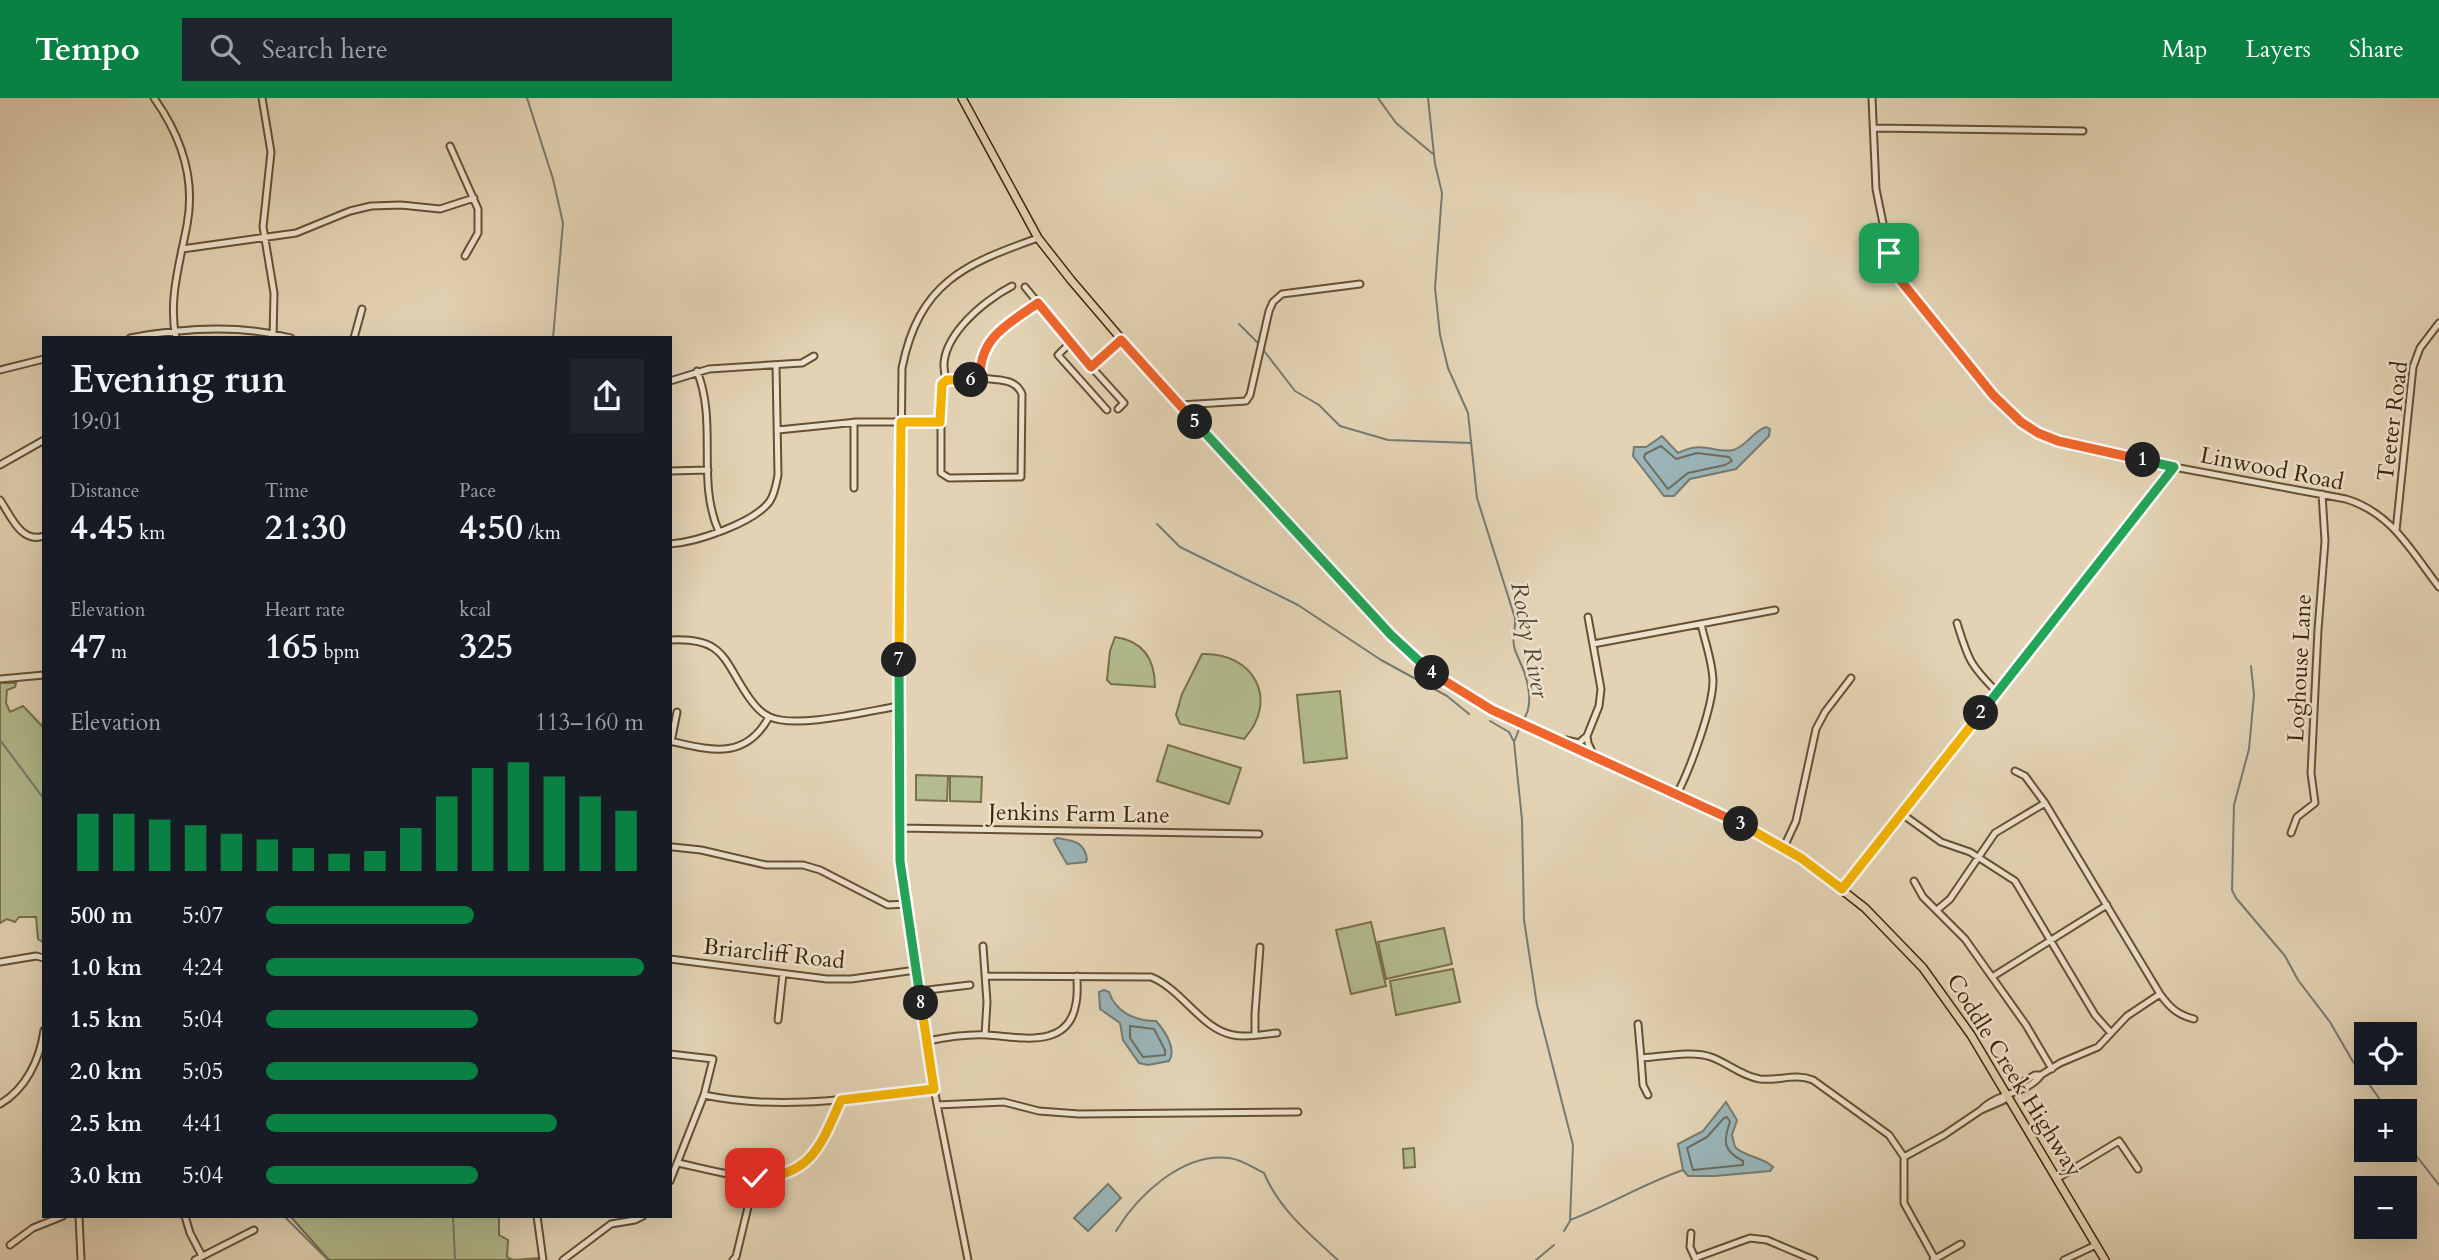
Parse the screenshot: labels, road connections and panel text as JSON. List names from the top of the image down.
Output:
{
  "streets": {
    "main road": ["Coddle Creek Highway"],
    "street": [
      "Teeter Road",
      "Linwood Road",
      "Loghouse Lane",
      "Jenkins Farm Lane",
      "Briarcliff Road"
    ]
  },
  "crossings": [
    ["Teeter Road", "Linwood Road"],
    ["Linwood Road", "Loghouse Lane"]
  ],
  "water": ["Rocky River"],
  "page": {
    "header": "Tempo",
    "search": "Search here",
    "nav": ["Map", "Layers", "Share"],
    "heading": ["Evening run", "19:01"],
    "pins": [
      "6",
      "5",
      "1",
      "7",
      "4",
      "2",
      "3",
      "8"
    ],
    "stats": [
      ["Distance", "4.45 km"],
      ["Time", "21:30"],
      ["Pace", "4:50 /km"],
      ["Elevation", "47 m"],
      ["Heart rate", "165 bpm"],
      ["kcal", "325"]
    ],
    "chart": ["Elevation", "113–160 m"],
    "list": [
      {
        "name": "500 m",
        "note": "5:07"
      },
      {
        "name": "1.0 km",
        "note": "4:24"
      },
      {
        "name": "1.5 km",
        "note": "5:04"
      },
      {
        "name": "2.0 km",
        "note": "5:05"
      },
      {
        "name": "2.5 km",
        "note": "4:41"
      },
      {
        "name": "3.0 km",
        "note": "5:04"
      }
    ],
    "map_buttons": ["+", "−"]
  }
}
